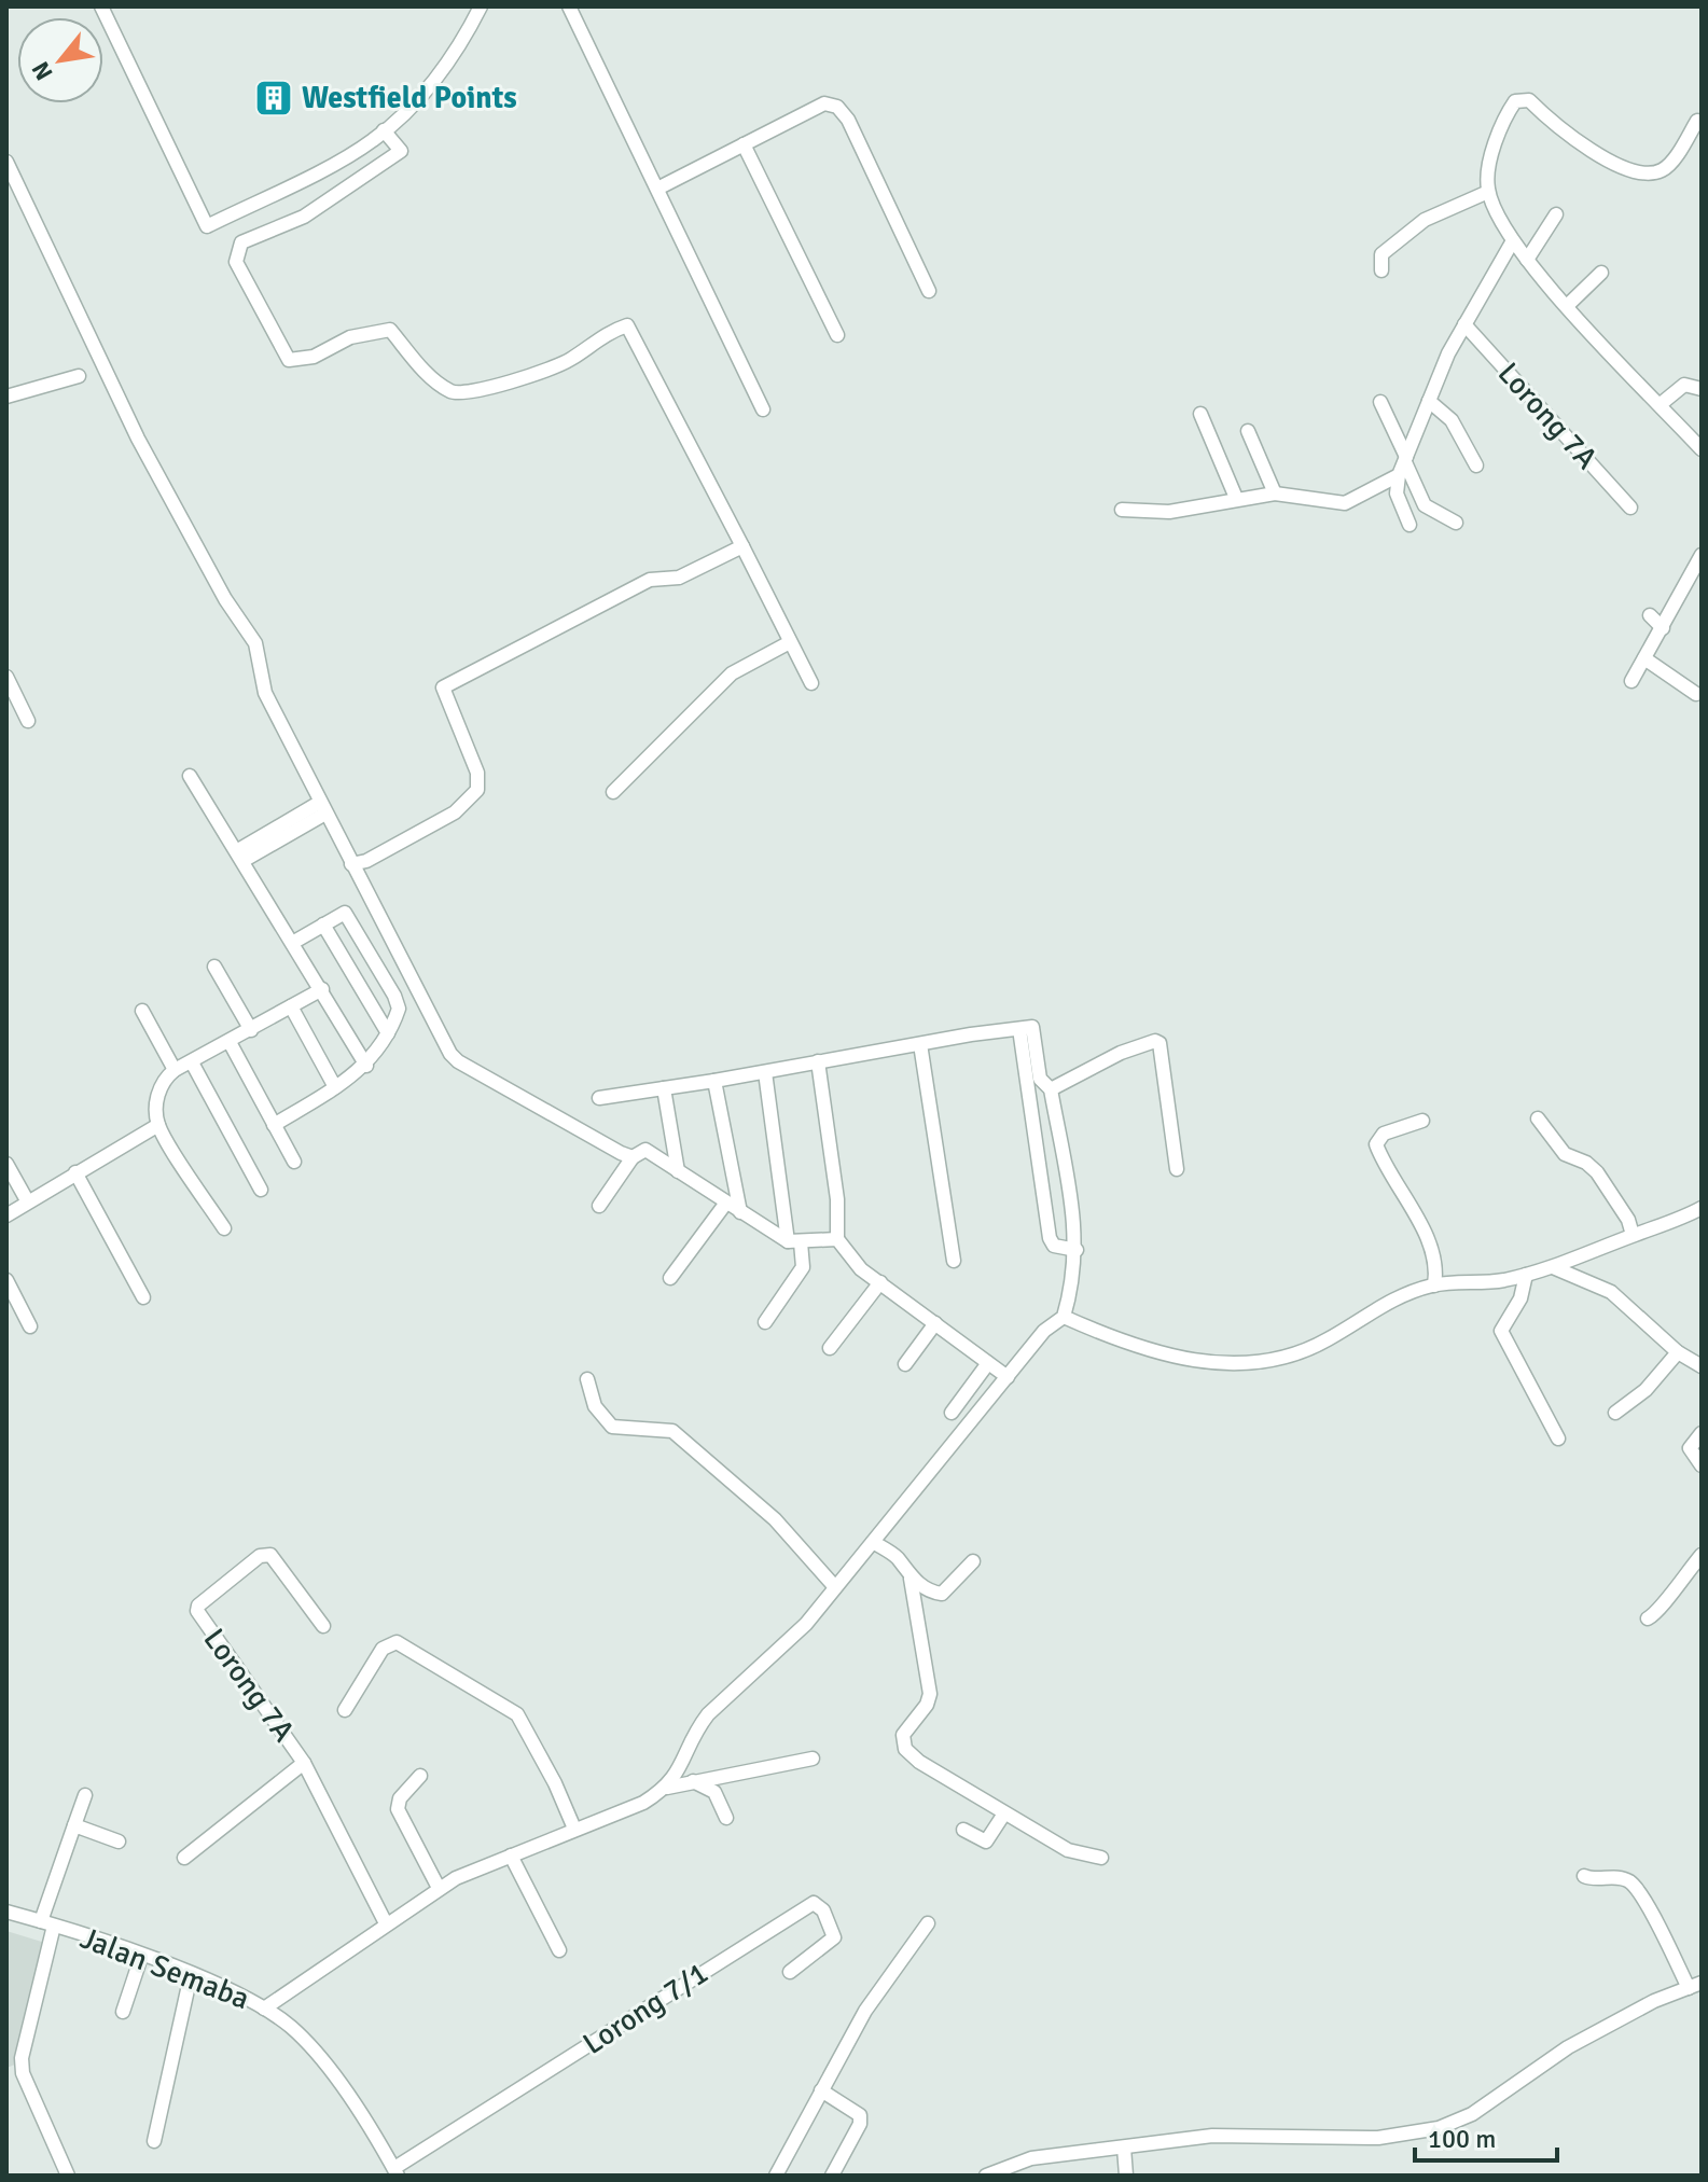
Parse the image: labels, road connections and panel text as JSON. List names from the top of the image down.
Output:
{
  "streets": {
    "street": ["Lorong 7A", "Jalan Semaba", "Lorong 7/1"]
  },
  "crossings": [
    ["Jalan Semaba", "Lorong 7/1"]
  ],
  "places": {
    "building": ["Westfield Points"]
  },
  "scale_bar": "100 m",
  "north": "bottom left"
}
